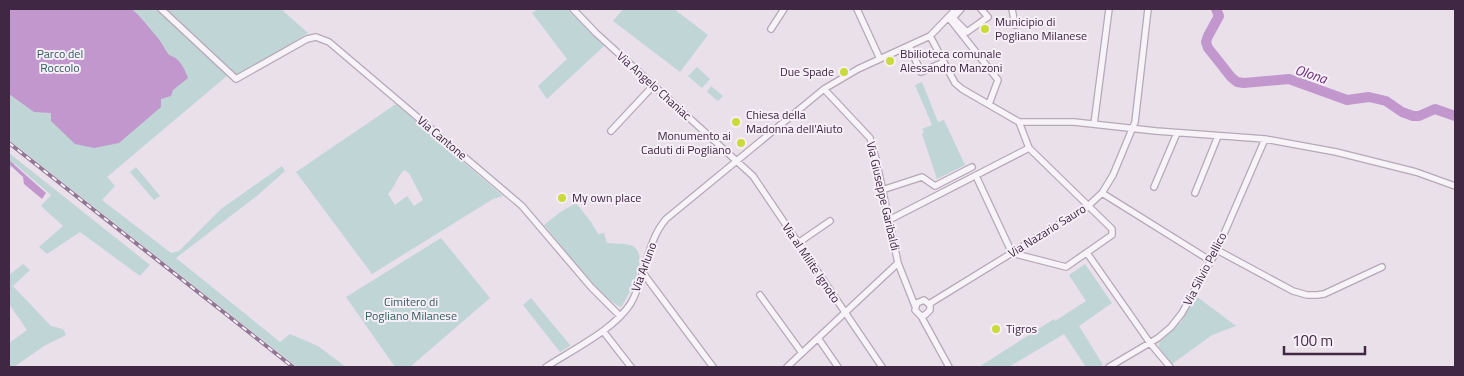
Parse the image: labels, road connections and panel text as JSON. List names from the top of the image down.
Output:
{
  "streets": {
    "street": [
      "Via Angelo Chaniac",
      "Via Cantone",
      "Via Giuseppe Garibaldi",
      "Via Nazario Sauro",
      "Via al Milite Ignoto",
      "Via Arluno",
      "Via Silvio Pellico"
    ]
  },
  "crossings": [
    ["Via Angelo Chaniac", "Via al Milite Ignoto"],
    ["Via Angelo Chaniac", "Via Arluno"],
    ["Via Cantone", "Via Arluno"],
    ["Via Giuseppe Garibaldi", "Via Nazario Sauro"],
    ["Via Giuseppe Garibaldi", "Via Arluno"],
    ["Via al Milite Ignoto", "Via Arluno"]
  ],
  "water": ["Olona"],
  "parks": ["Parco del Roccolo", "Cimitero di Pogliano Milanese"],
  "places": [
    "Municipio di Pogliano Milanese",
    "Bbilioteca comunale Alessandro Manzoni",
    "Due Spade",
    "Chiesa della Madonna dell'Aiuto",
    "Monumento ai Caduti di Pogliano",
    "My own place",
    "Tigros"
  ],
  "scale_bar": "100 m"
}
